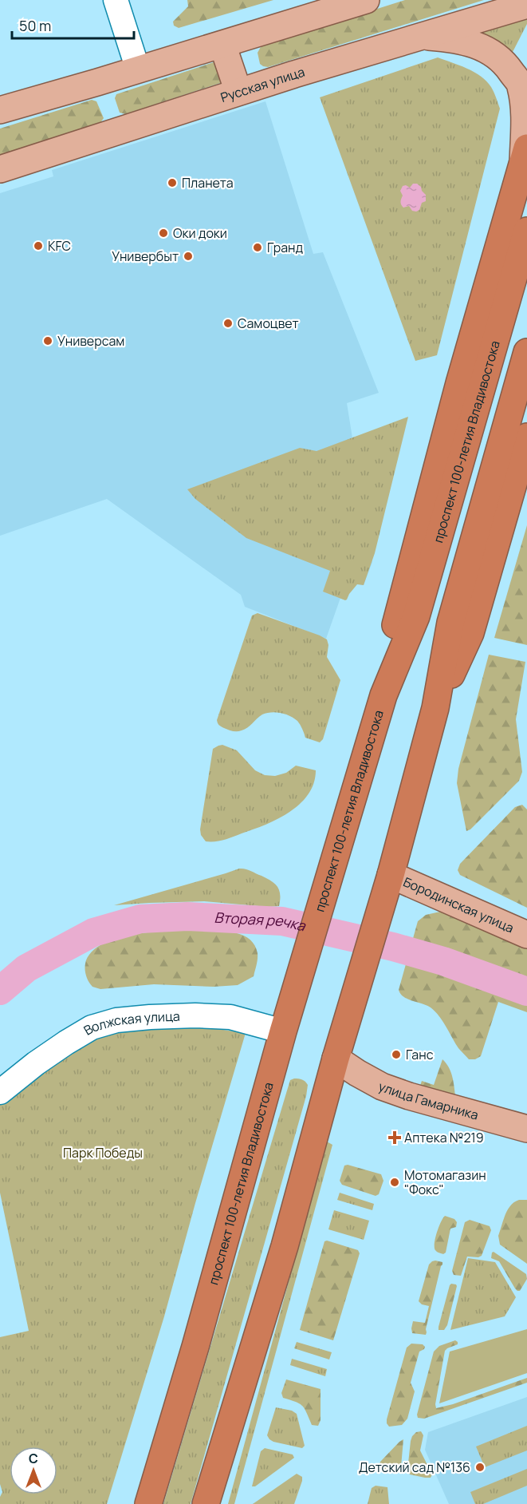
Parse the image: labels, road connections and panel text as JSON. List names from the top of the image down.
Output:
{
  "streets": {
    "highway": ["проспект 100-летия Владивостока"],
    "main road": ["Русская улица", "Бородинская улица", "улица Гамарника"],
    "street": ["Волжская улица"]
  },
  "crossings": [
    ["проспект 100-летия Владивостока", "Волжская улица"]
  ],
  "water": ["Вторая речка"],
  "parks": ["Парк Победы"],
  "places": {
    "other": [
      "Планета",
      "Оки доки",
      "KFC",
      "Гранд",
      "Универбыт",
      "Самоцвет",
      "Универсам",
      "Ганс",
      "Мотомагазин \"Фокс\"",
      "Детский сад №136"
    ],
    "health": ["Аптека №219"]
  },
  "scale_bar": "50 m",
  "north": "top"
}
